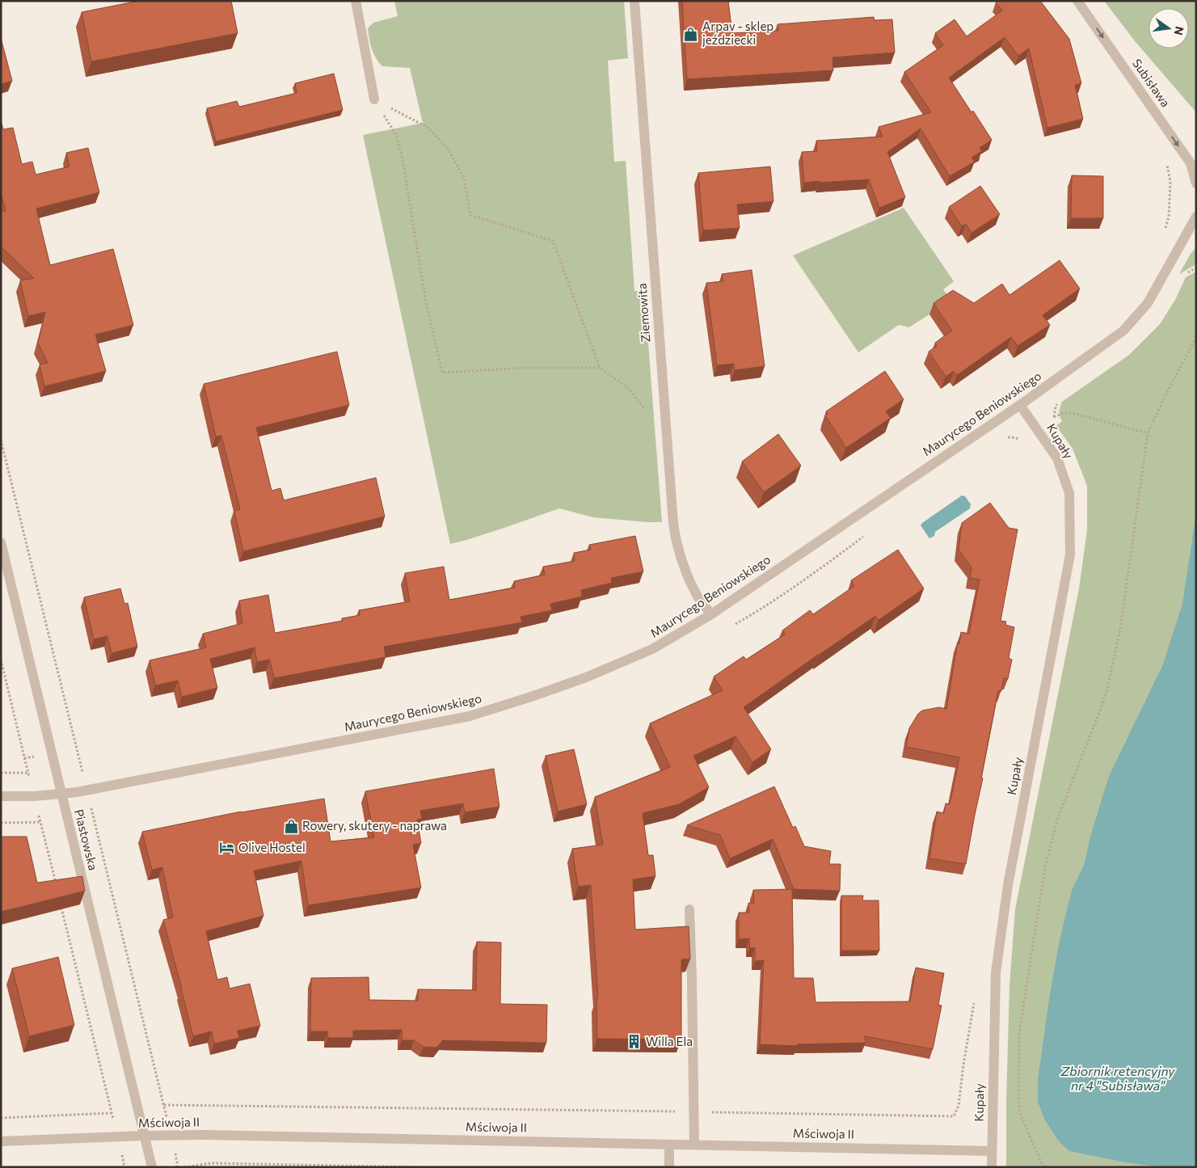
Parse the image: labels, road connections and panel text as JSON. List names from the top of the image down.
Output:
{
  "streets": {
    "street": [
      "Subisława",
      "Ziemowita",
      "Maurycego Beniowskiego",
      "Kupały",
      "Piastowska",
      "Mściwoja II"
    ]
  },
  "crossings": [
    ["Ziemowita", "Maurycego Beniowskiego"],
    ["Maurycego Beniowskiego", "Kupały"],
    ["Maurycego Beniowskiego", "Piastowska"],
    ["Kupały", "Mściwoja II"],
    ["Piastowska", "Mściwoja II"]
  ],
  "one_way": ["Subisława"],
  "water": ["Zbiornik retencyjny nr 4 \"Subisława\""],
  "places": {
    "shop": ["Arpav - sklep jeździecki", "Rowery, skutery - naprawa"],
    "hotel": ["Olive Hostel"],
    "building": ["Willa Ela"]
  },
  "north": "right"
}
